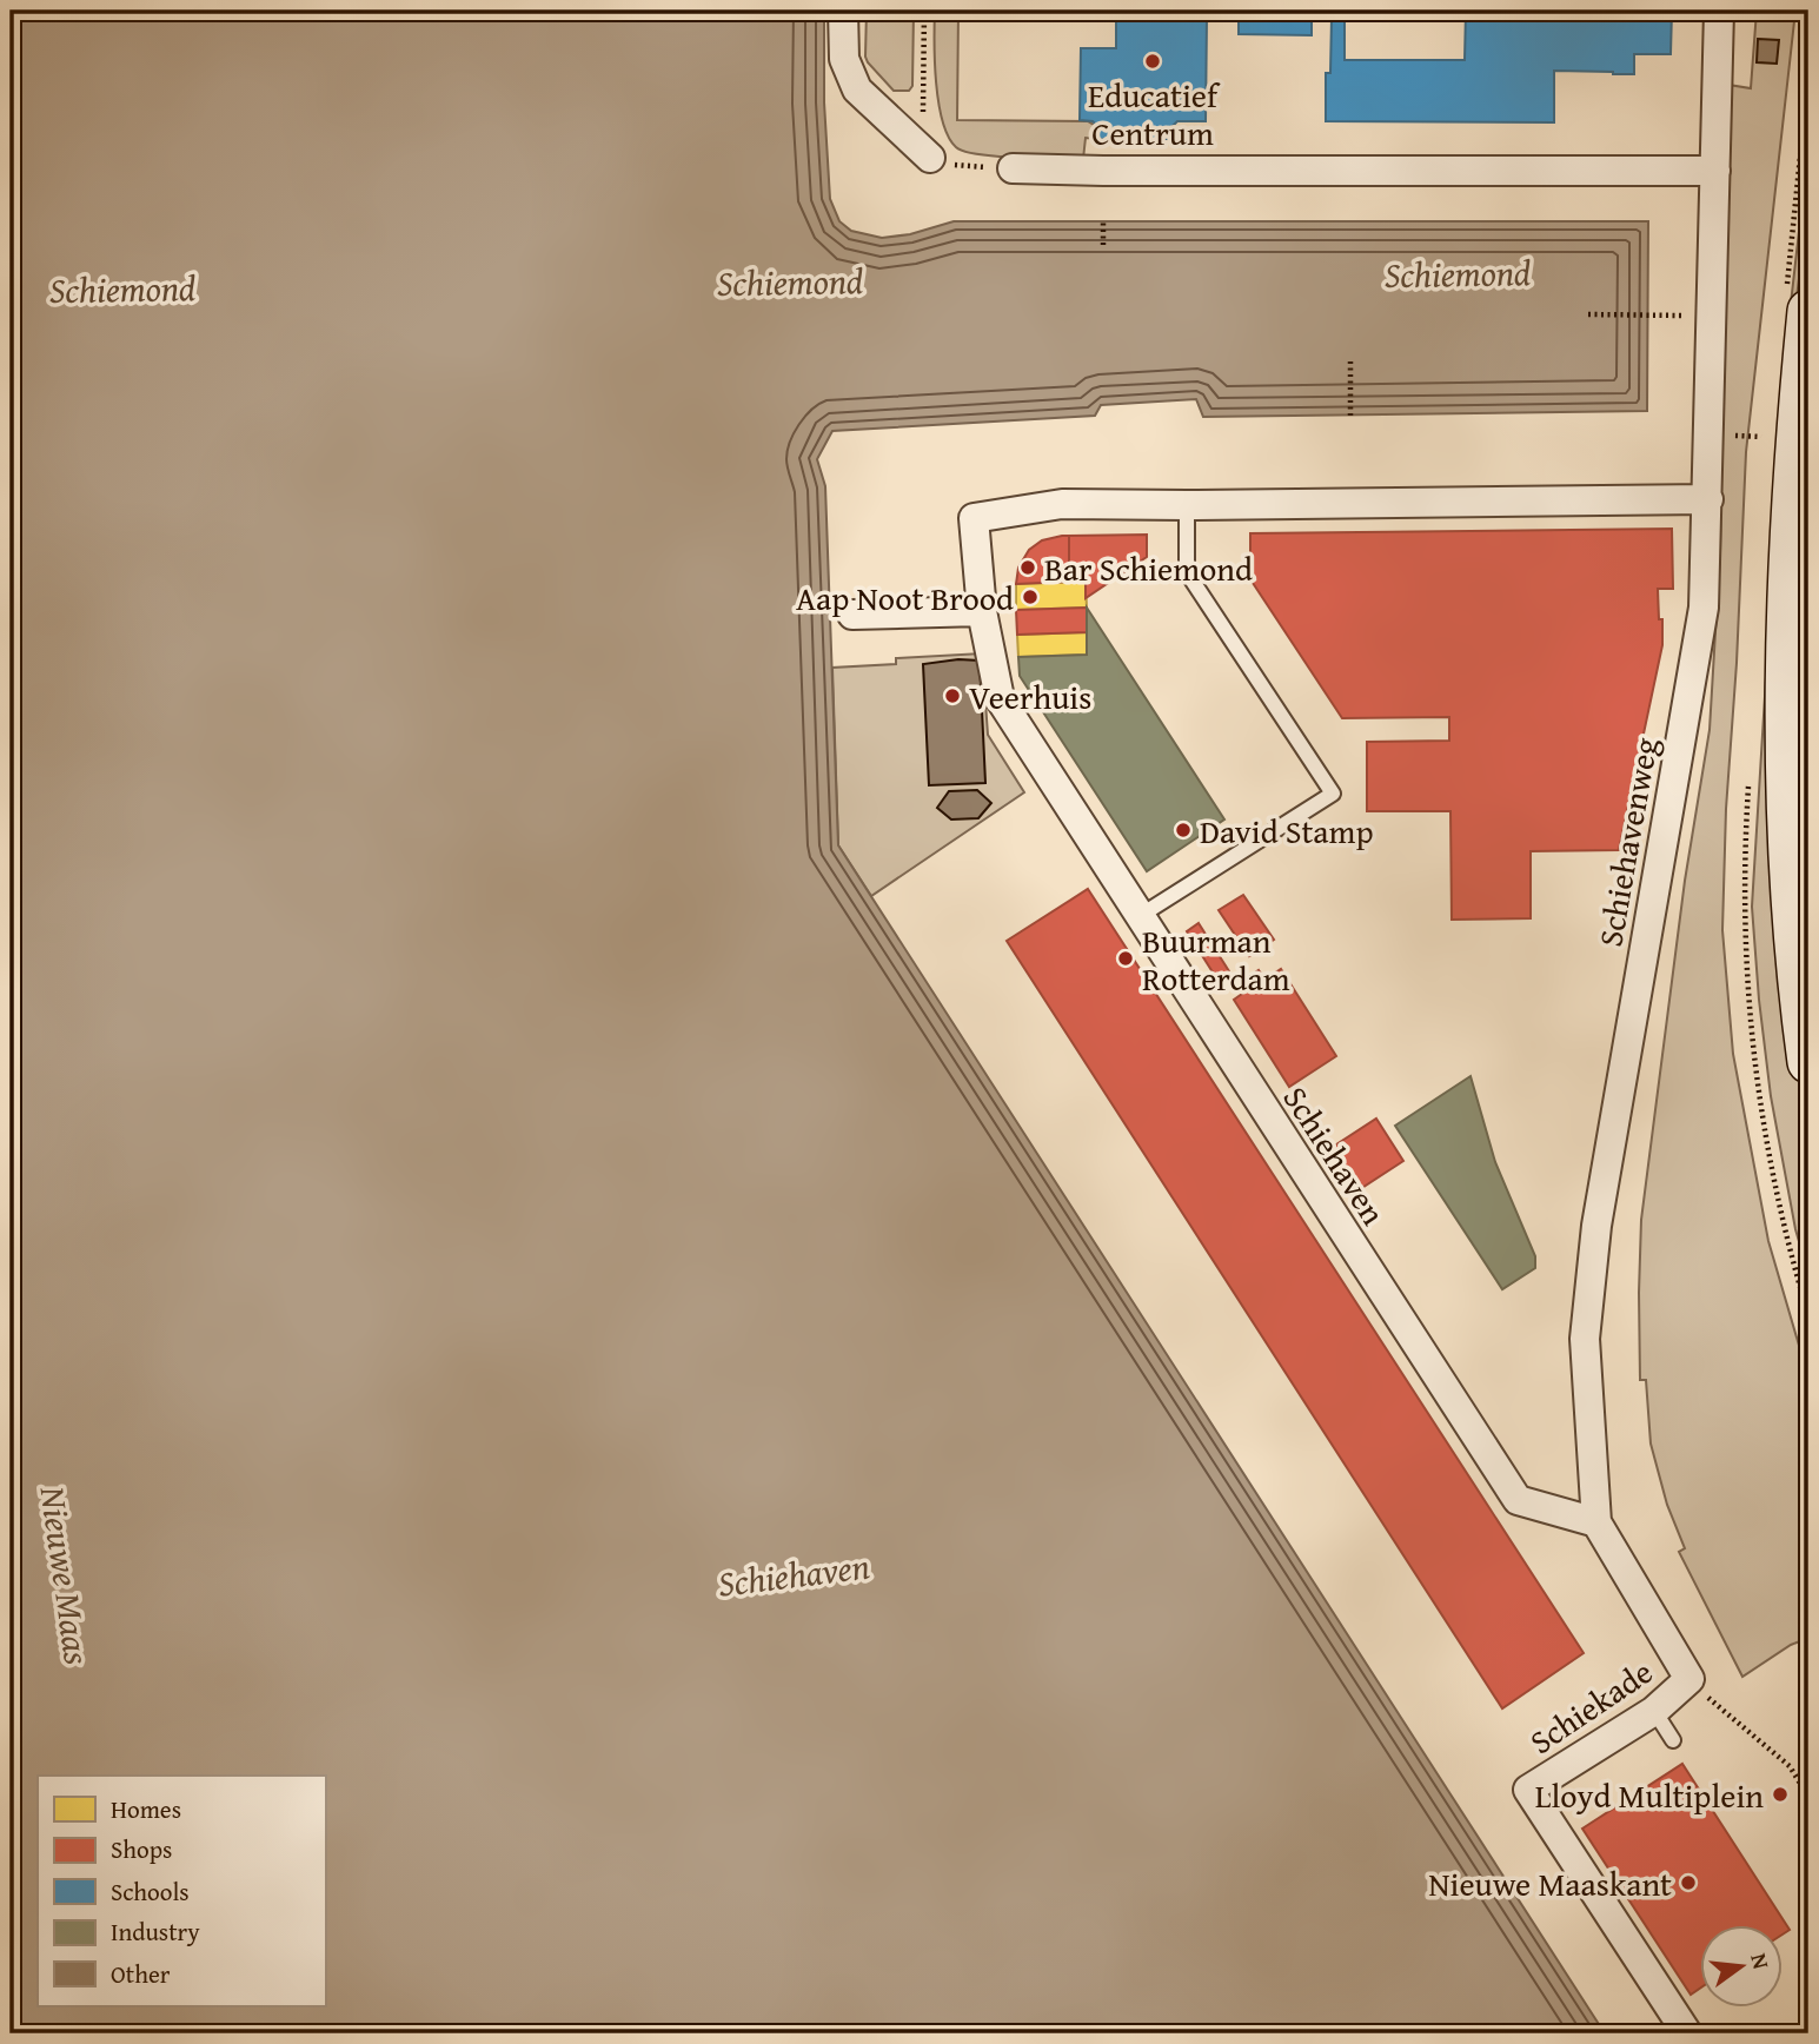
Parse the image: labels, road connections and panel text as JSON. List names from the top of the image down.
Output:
{
  "streets": {
    "street": ["Schiehavenweg", "Schiehaven", "Schiekade"]
  },
  "crossings": [
    ["Schiehavenweg", "Schiehaven"]
  ],
  "water": ["Schiemond", "Schiehaven", "Nieuwe Maas"],
  "places": [
    "Educatief Centrum",
    "Bar Schiemond",
    "Aap Noot Brood",
    "Veerhuis",
    "David Stamp",
    "Buurman Rotterdam",
    "Lloyd Multiplein",
    "Nieuwe Maaskant"
  ],
  "legend": [
    "Homes",
    "Shops",
    "Schools",
    "Industry",
    "Other"
  ],
  "north": "right"
}
